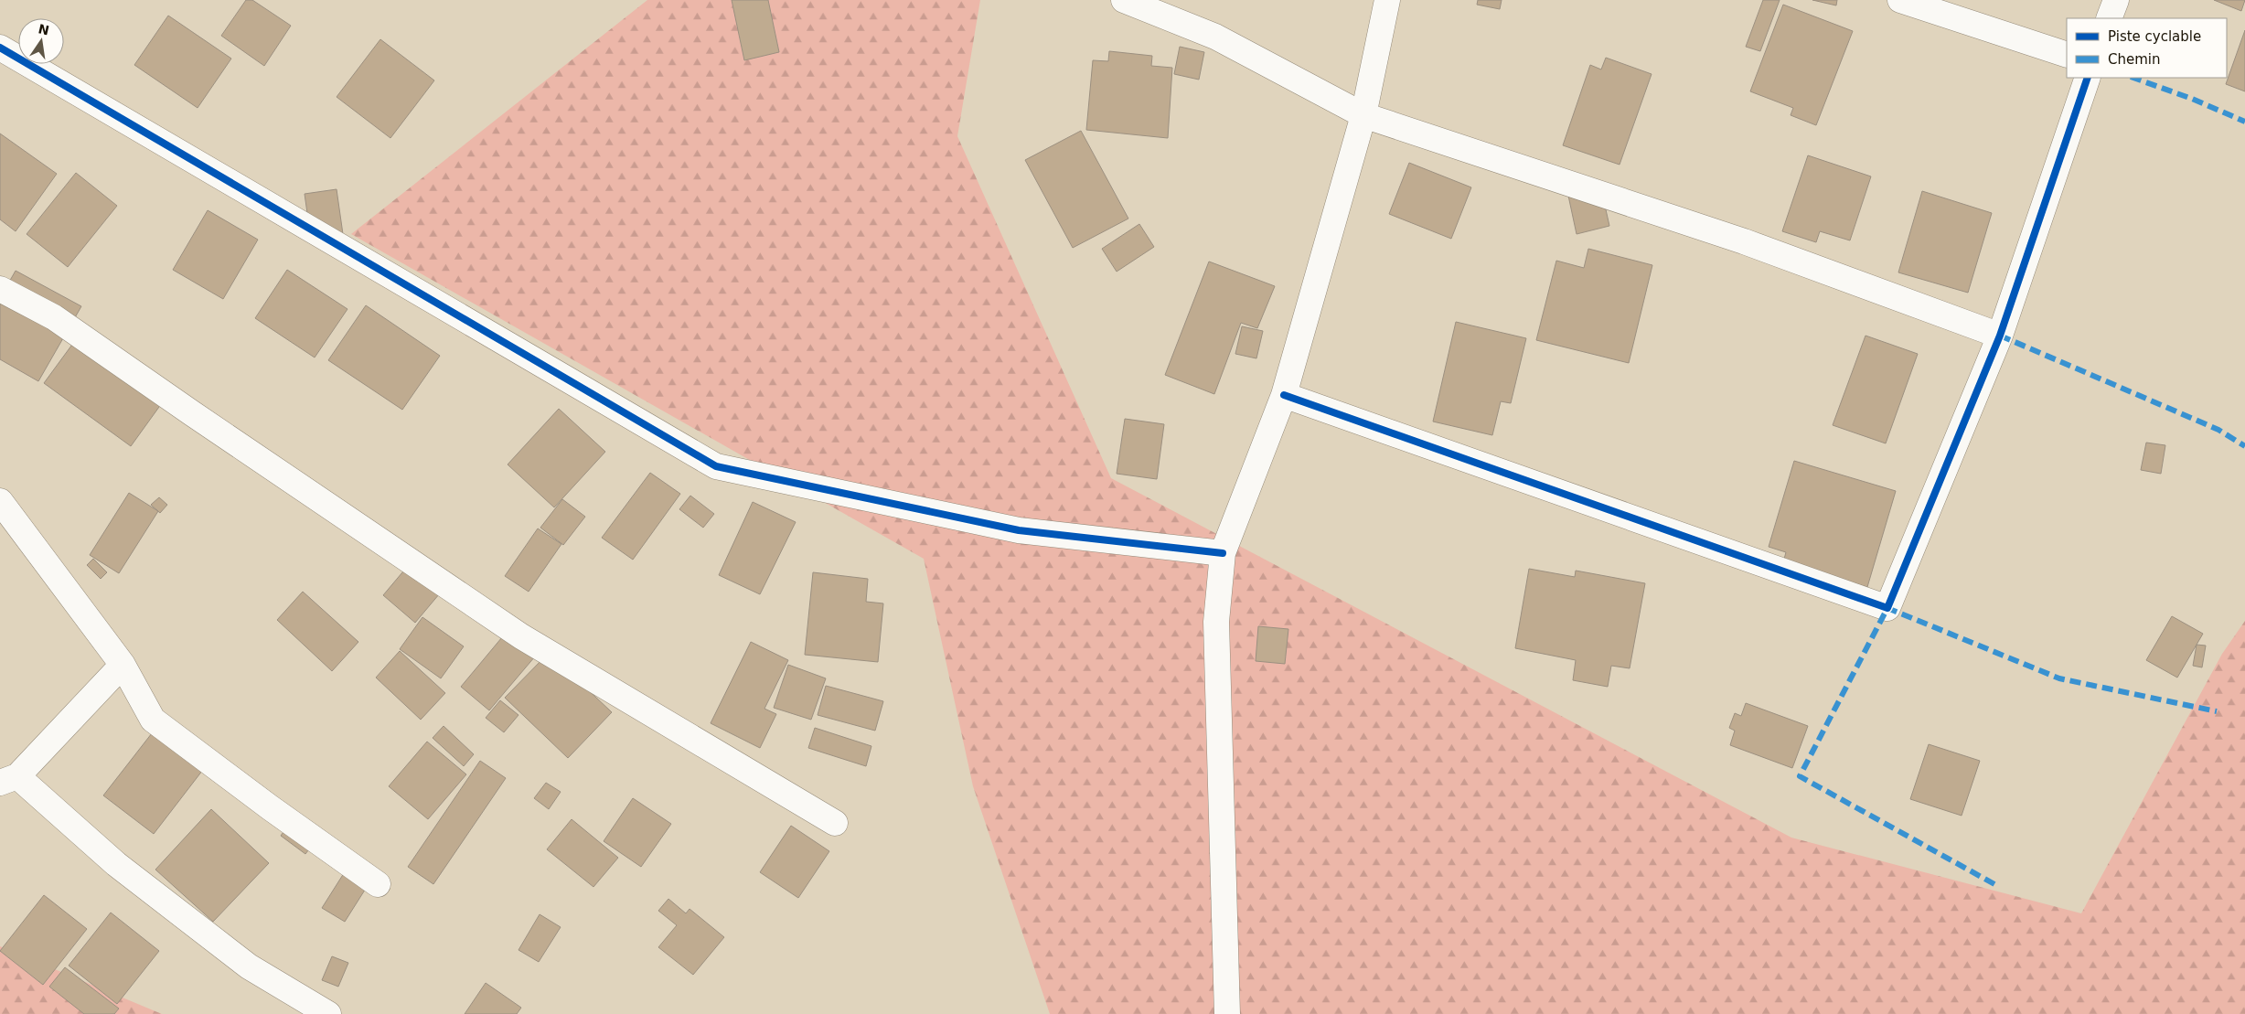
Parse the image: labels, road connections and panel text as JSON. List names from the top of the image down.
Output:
{
  "legend": ["Piste cyclable", "Chemin"],
  "north": "top"
}
